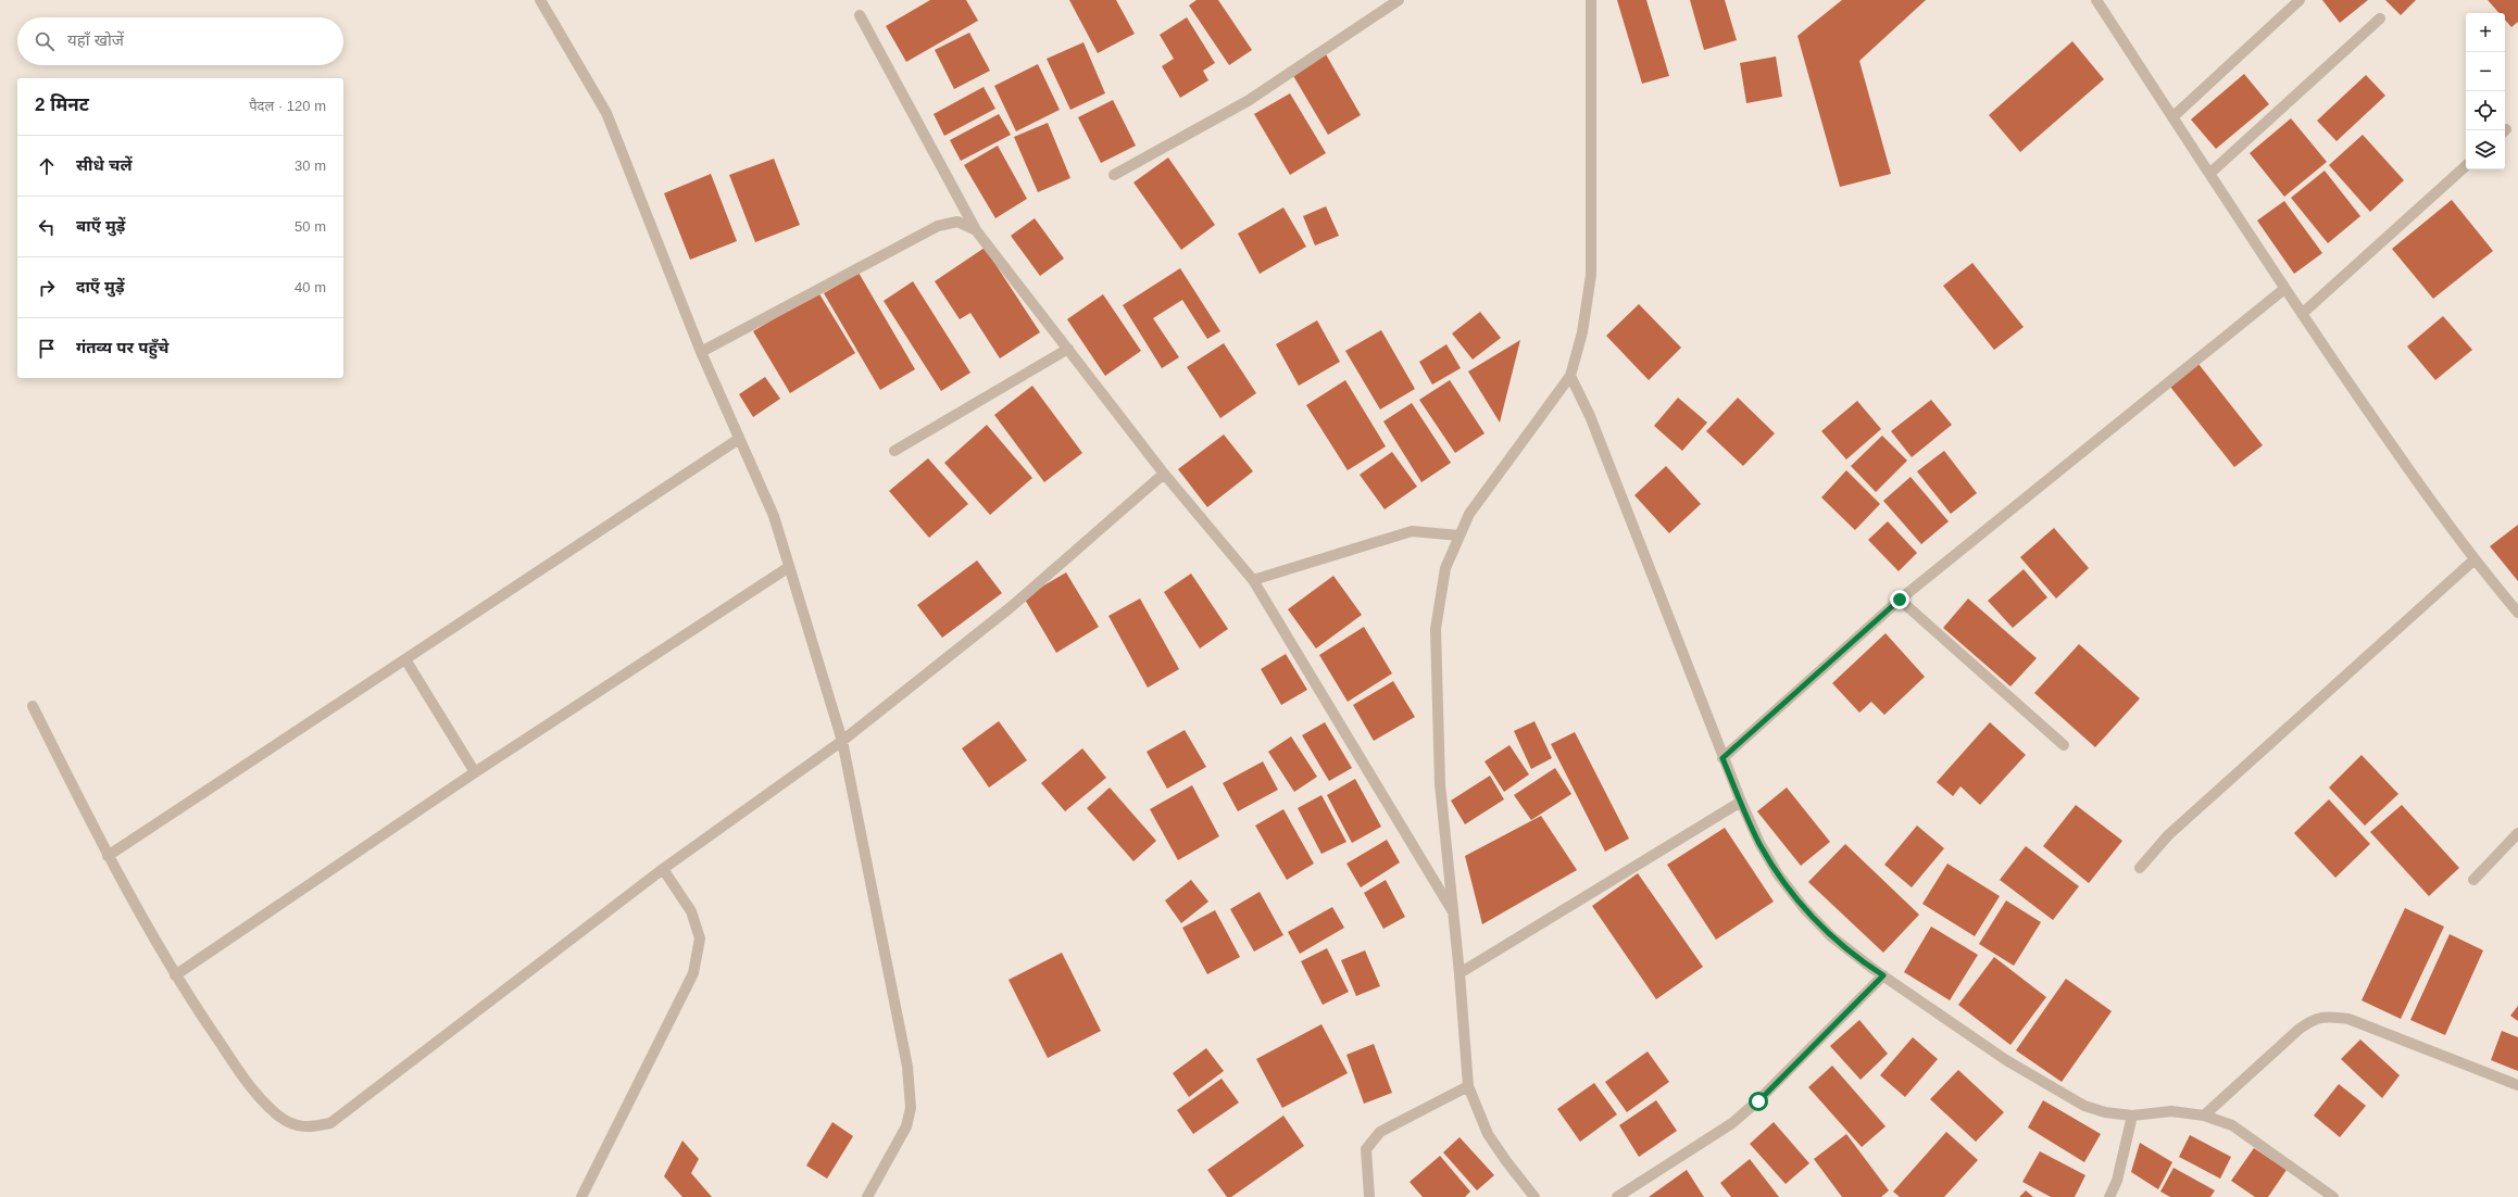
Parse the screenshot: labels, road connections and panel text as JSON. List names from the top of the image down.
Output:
{
  "page": {
    "map_buttons": ["+", "−"],
    "search": "यहाँ खोजें",
    "heading": ["2 मिनट", "पैदल · 120 m"],
    "list": [
      ["सीधे चलें", "30 m"],
      ["बाएँ मुड़ें", "50 m"],
      ["दाएँ मुड़ें", "40 m"],
      "गंतव्य पर पहुँचे"
    ]
  }
}
